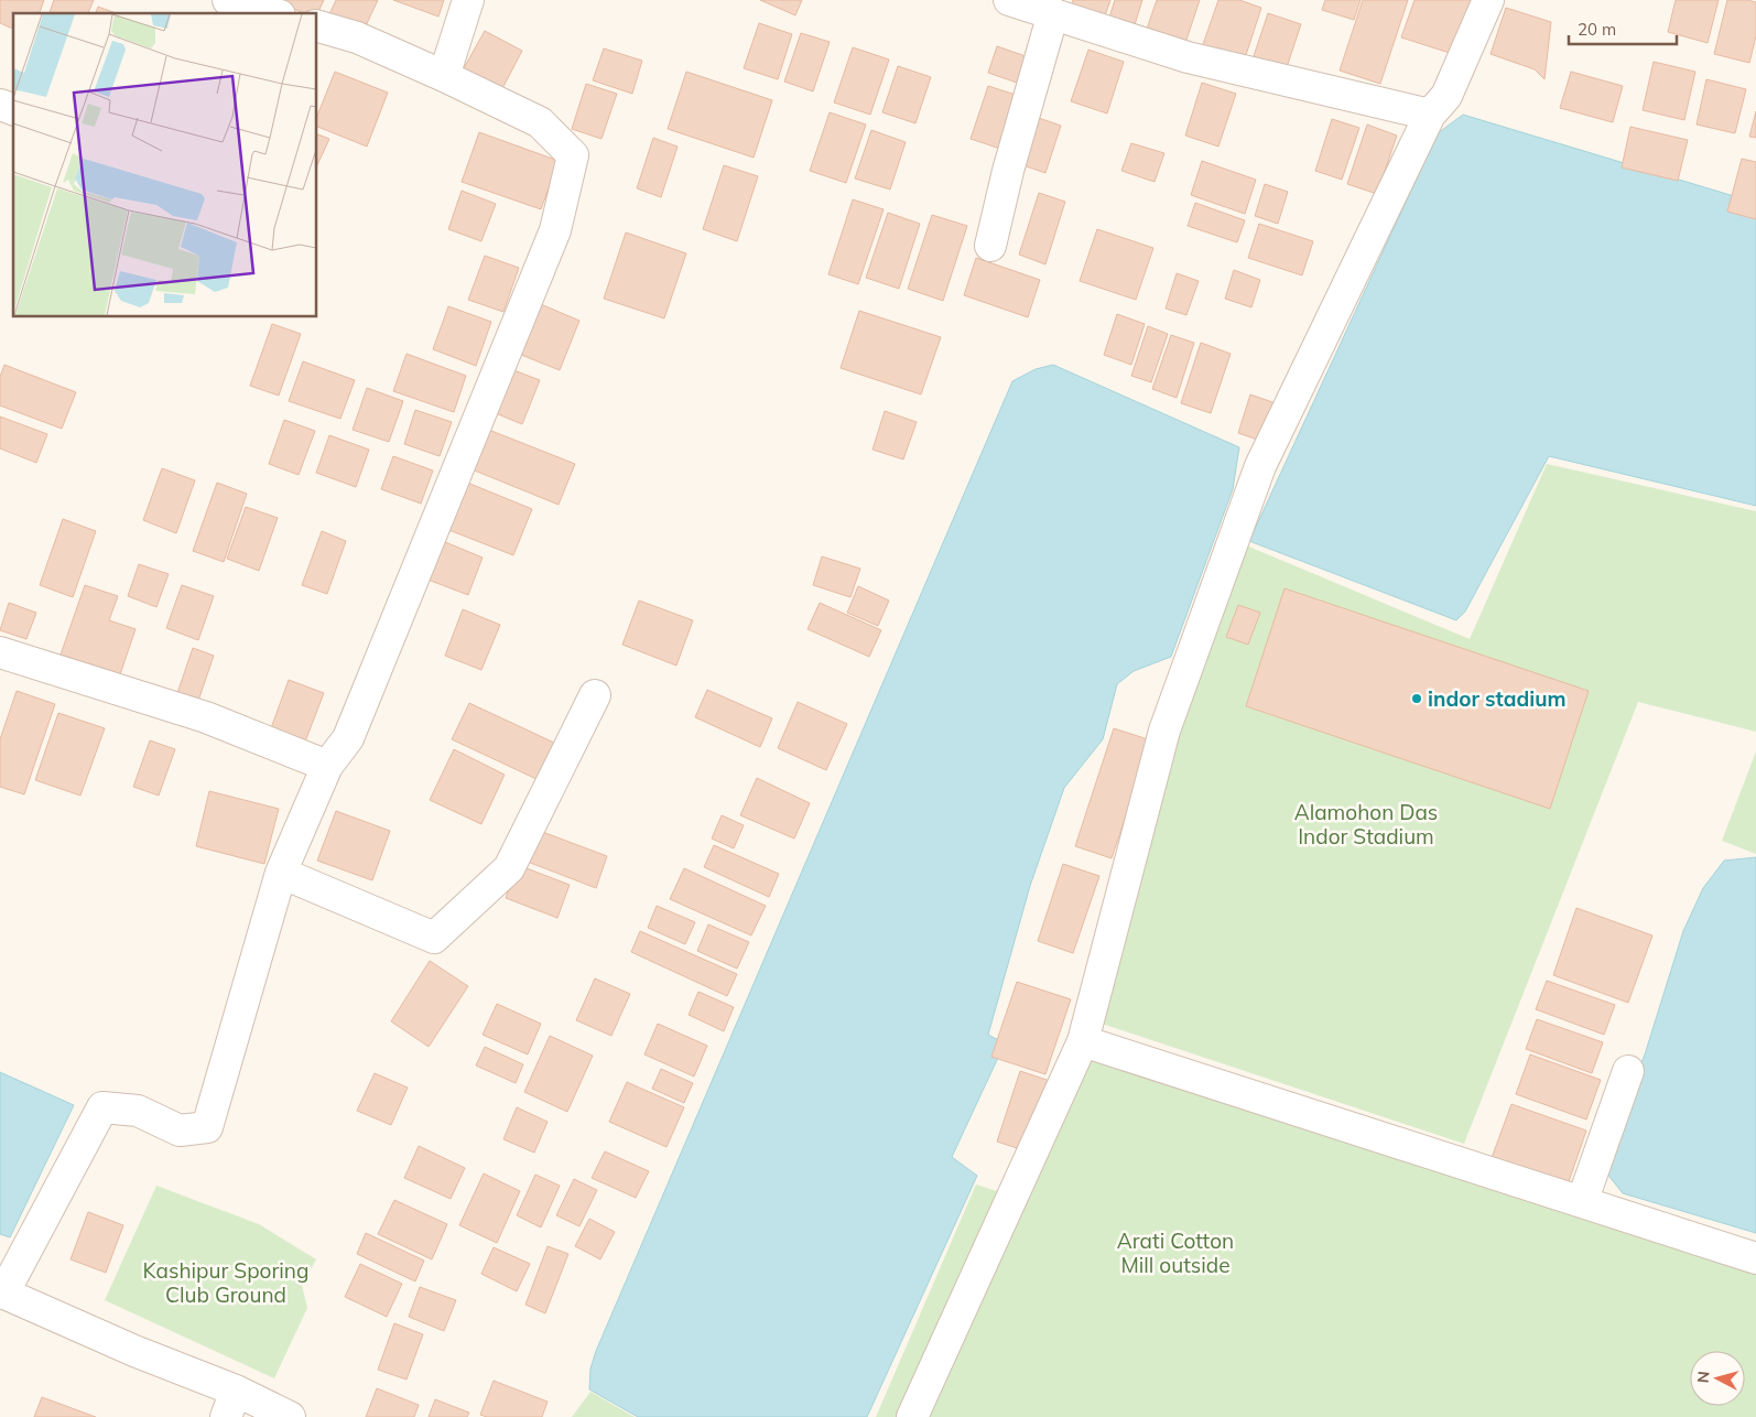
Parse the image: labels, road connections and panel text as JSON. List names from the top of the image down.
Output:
{
  "parks": ["Alamohon Das Indor Stadium", "Arati Cotton Mill outside", "Kashipur Sporing Club Ground"],
  "places": ["indor stadium"],
  "scale_bar": "20 m",
  "north": "left"
}
